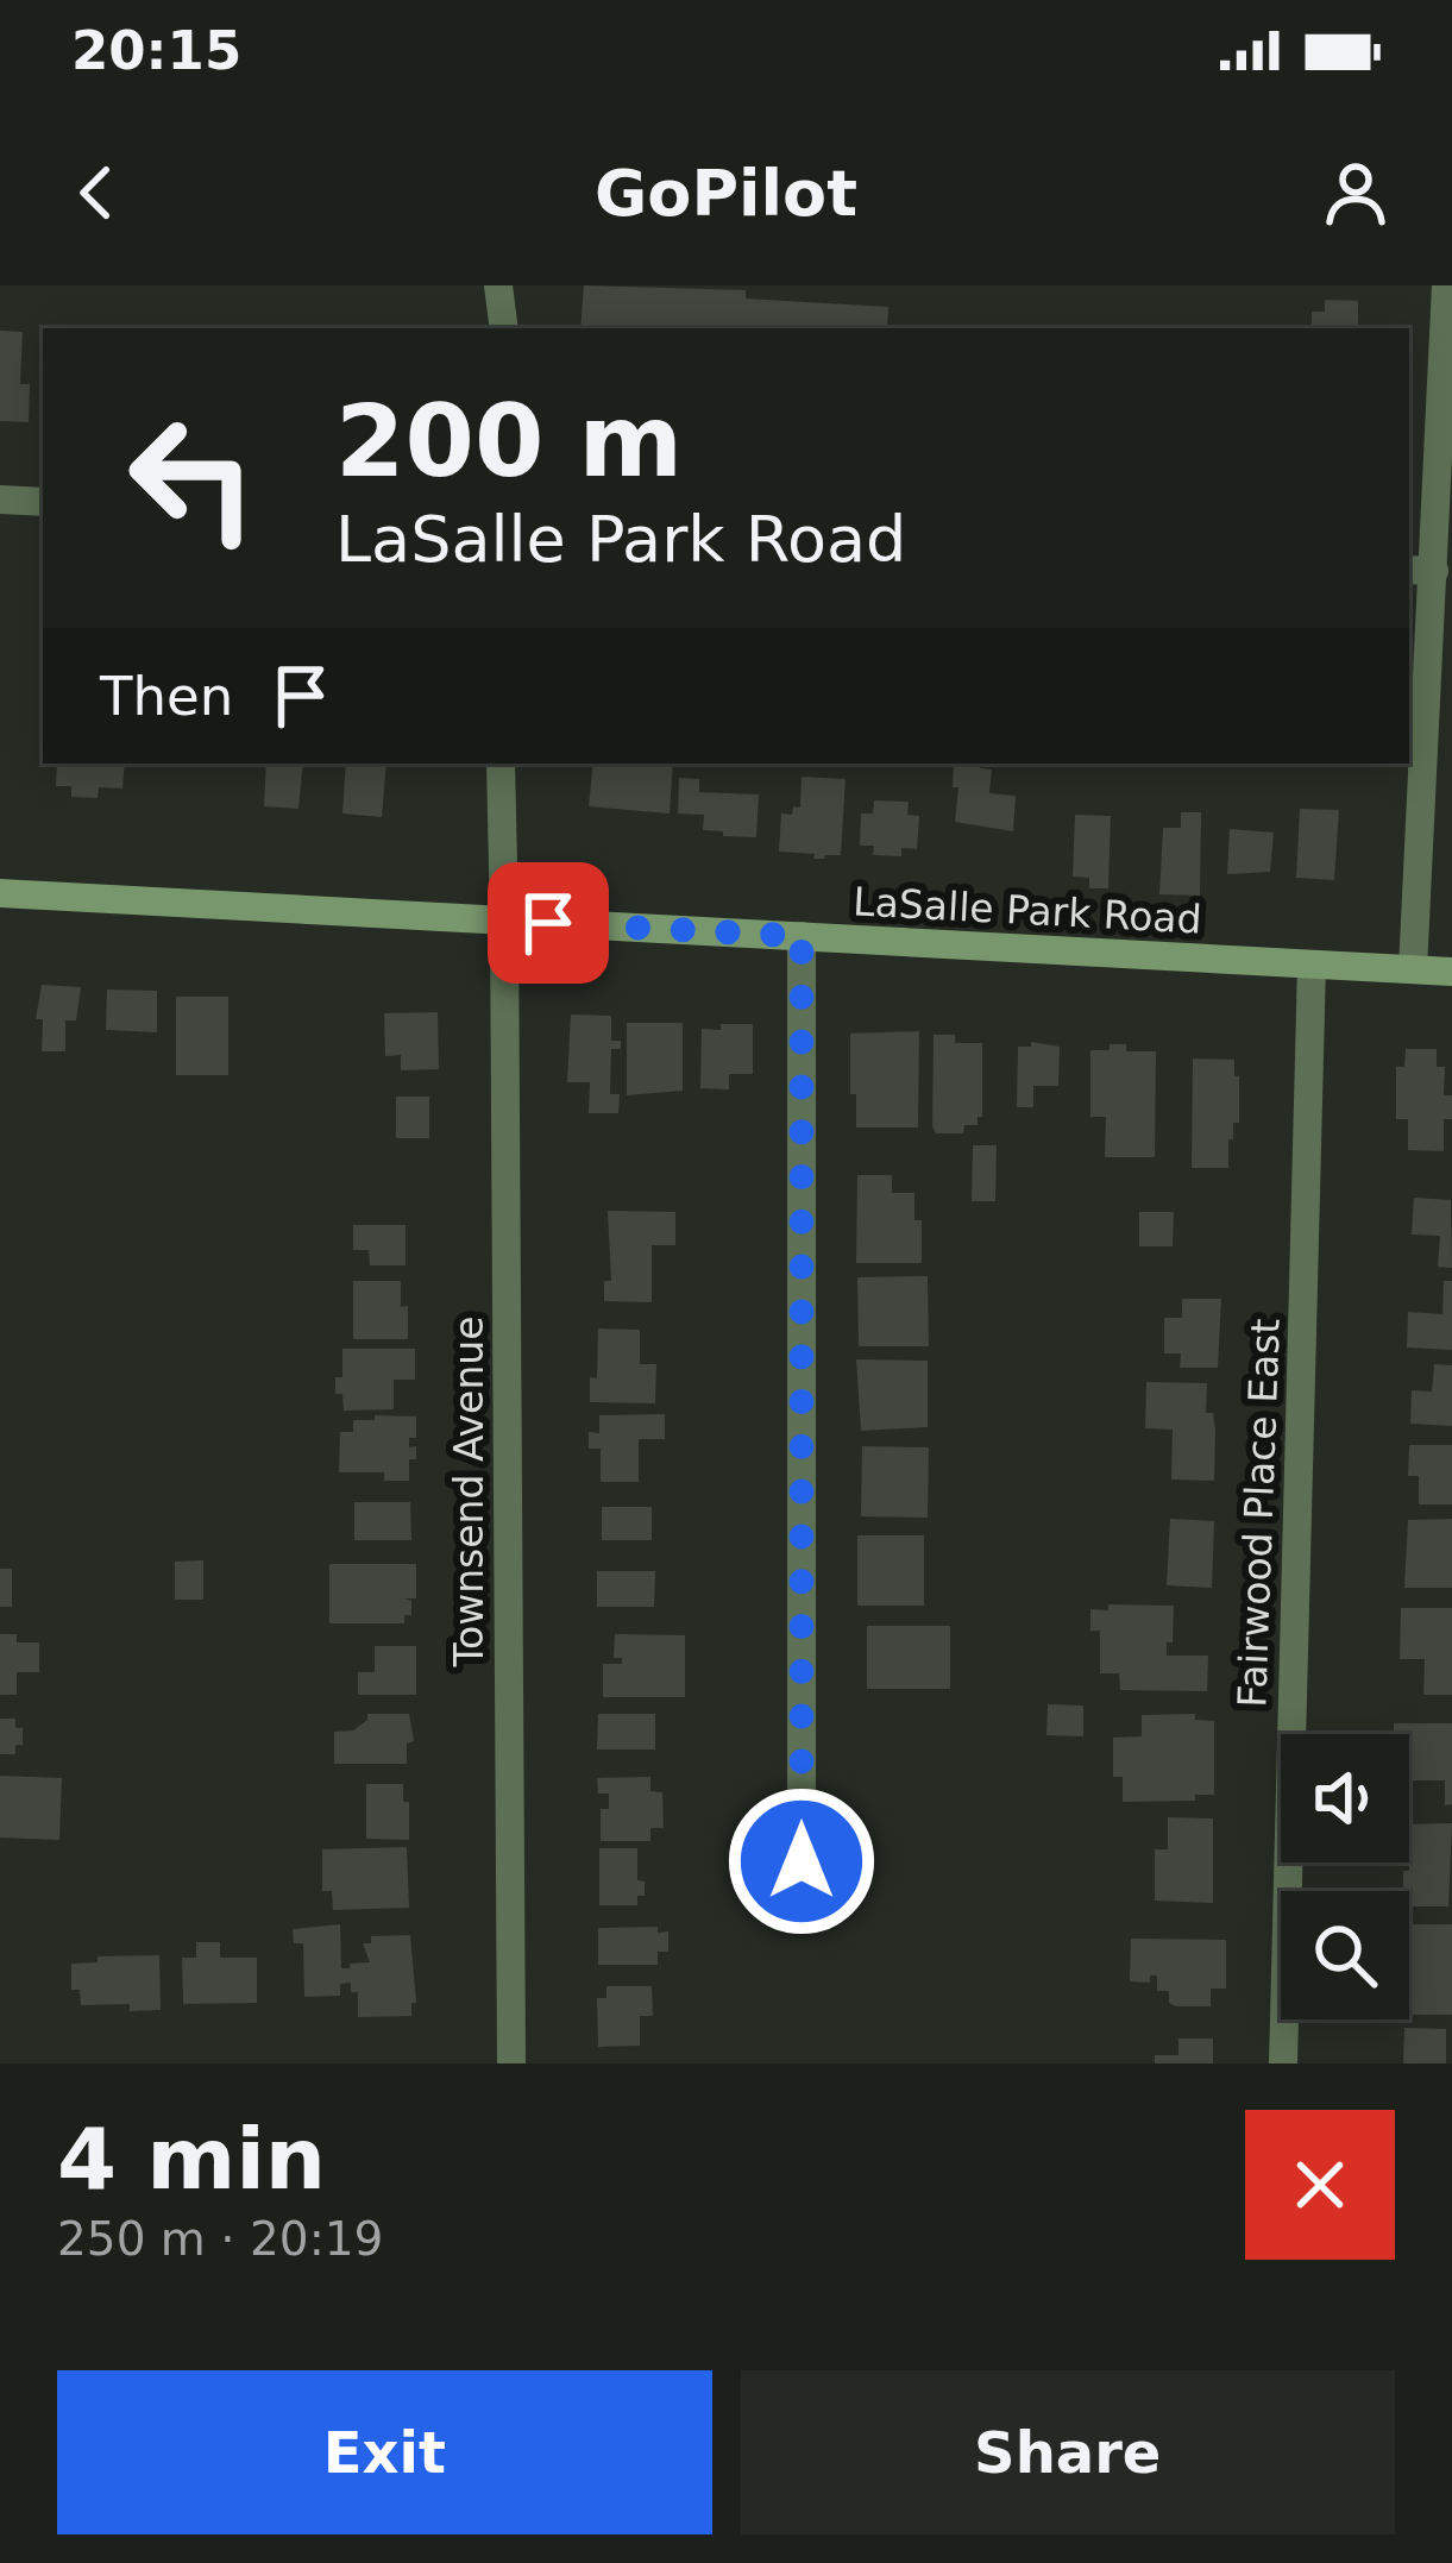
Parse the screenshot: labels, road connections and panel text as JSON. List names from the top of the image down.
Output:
{
  "streets": {
    "main road": ["LaSalle Park Road"],
    "street": ["Townsend Avenue", "Fairwood Place East"]
  },
  "crossings": [
    ["LaSalle Park Road", "Townsend Avenue"],
    ["LaSalle Park Road", "Fairwood Place East"]
  ],
  "page": {
    "status": "20:15",
    "header": "GoPilot",
    "turn": ["200 m", "LaSalle Park Road"],
    "then": "Then",
    "heading": ["4 min", "250 m · 20:19"],
    "buttons": ["Exit", "Share"]
  }
}
